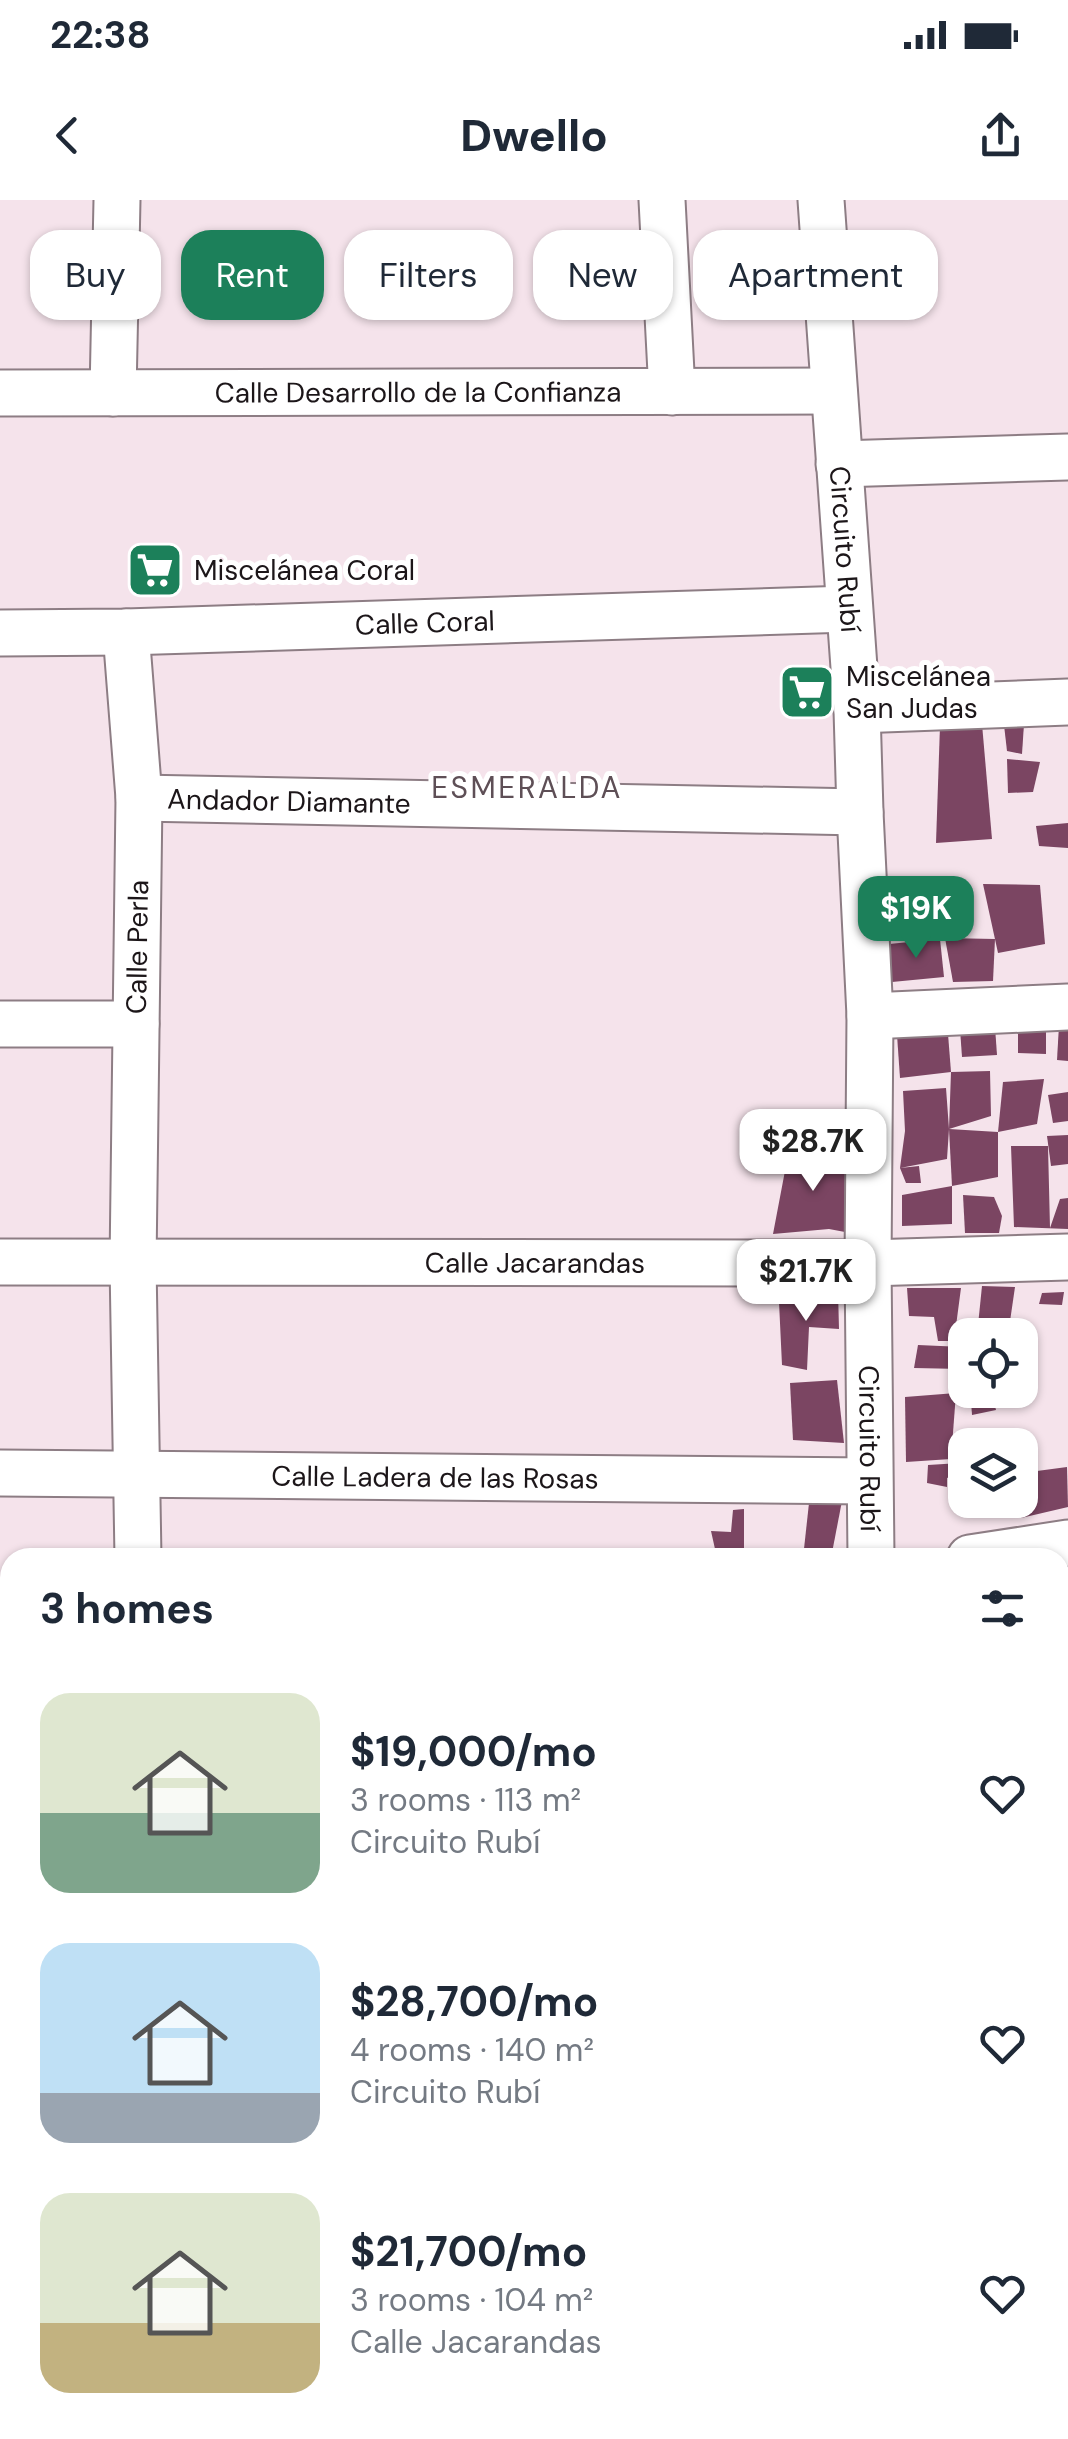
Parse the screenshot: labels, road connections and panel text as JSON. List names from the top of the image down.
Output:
{
  "streets": {
    "street": [
      "Calle Desarrollo de la Confianza",
      "Circuito Rubí",
      "Calle Coral",
      "Andador Diamante",
      "Calle Perla",
      "Calle Jacarandas",
      "Calle Ladera de las Rosas"
    ]
  },
  "crossings": [
    ["Calle Desarrollo de la Confianza", "Circuito Rubí"],
    ["Circuito Rubí", "Calle Coral"],
    ["Circuito Rubí", "Andador Diamante"],
    ["Circuito Rubí", "Calle Jacarandas"],
    ["Circuito Rubí", "Calle Ladera de las Rosas"],
    ["Calle Coral", "Calle Perla"],
    ["Andador Diamante", "Calle Perla"],
    ["Calle Perla", "Calle Jacarandas"],
    ["Calle Perla", "Calle Ladera de las Rosas"]
  ],
  "districts": ["ESMERALDA"],
  "places": {
    "supermarket": ["Miscelánea Coral", "Miscelánea San Judas"]
  },
  "page": {
    "status": "22:38",
    "header": "Dwello",
    "chip": [
      "Buy",
      "Rent",
      "Filters",
      "New",
      "Apartment"
    ],
    "price": ["$19K", "$28.7K", "$21.7K"],
    "heading": "3 homes",
    "list": [
      {
        "name": "$19,000/mo",
        "note": "3 rooms · 113 m² · Circuito Rubí"
      },
      {
        "name": "$28,700/mo",
        "note": "4 rooms · 140 m² · Circuito Rubí"
      },
      {
        "name": "$21,700/mo",
        "note": "3 rooms · 104 m² · Calle Jacarandas"
      }
    ]
  }
}
